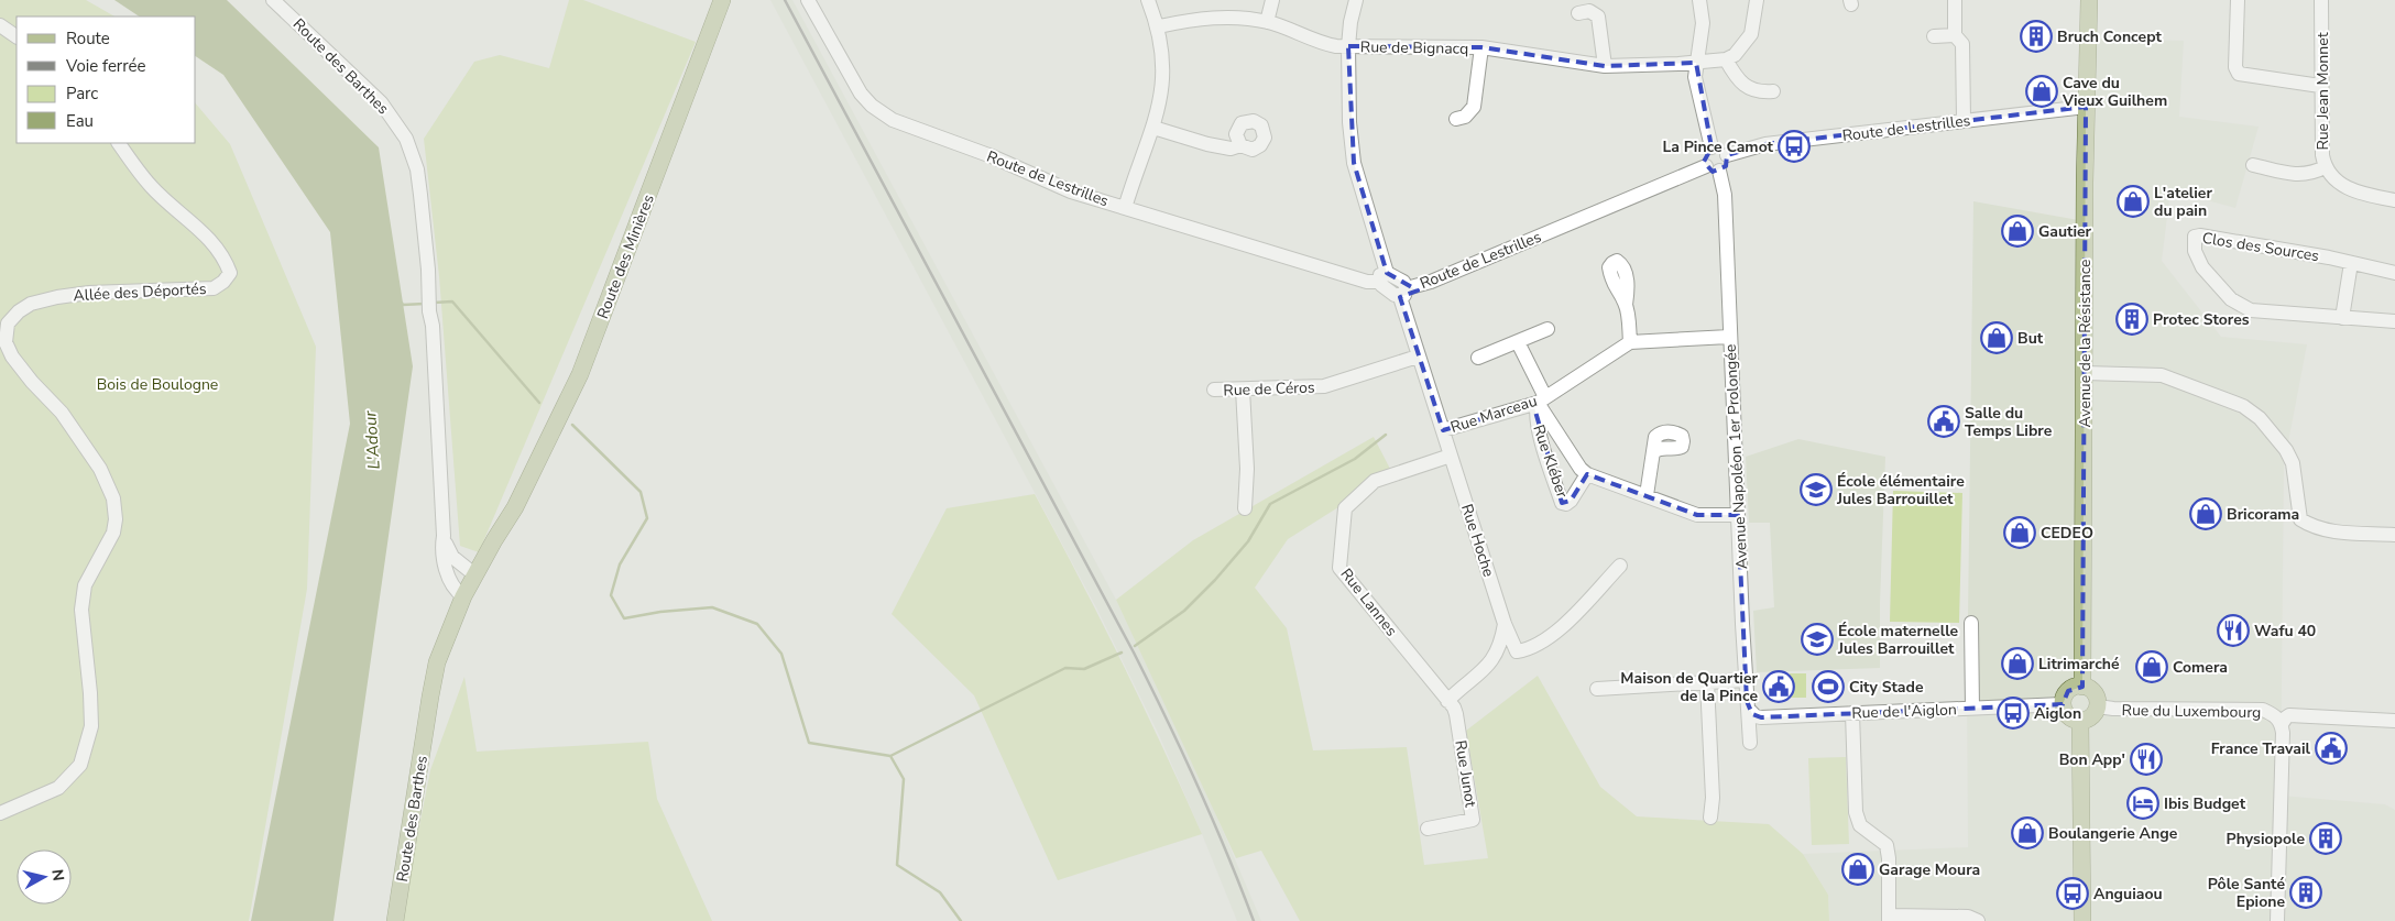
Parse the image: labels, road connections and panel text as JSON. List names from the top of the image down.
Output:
{
  "streets": {
    "main road": ["Route des Barthes", "Route des Minières", "Avenue de la Résistance"],
    "street": [
      "Rue de Bignacq",
      "Rue Jean Monnet",
      "Route de Lestrilles",
      "Clos des Sources",
      "Allée des Déportés",
      "Rue de Céros",
      "Rue Marceau",
      "Avenue Napoléon 1er Prolongée",
      "Rue Kléber",
      "Rue Hoche",
      "Rue Lannes",
      "Rue de l'Aiglon",
      "Rue du Luxembourg",
      "Rue Junot"
    ]
  },
  "crossings": [
    ["Route des Barthes", "Route des Minières"],
    ["Route de Lestrilles", "Avenue de la Résistance"],
    ["Route de Lestrilles", "Avenue Napoléon 1er Prolongée"],
    ["Route de Lestrilles", "Rue Hoche"],
    ["Avenue de la Résistance", "Rue de l'Aiglon"],
    ["Avenue de la Résistance", "Rue du Luxembourg"],
    ["Rue de Céros", "Rue Hoche"],
    ["Rue Marceau", "Avenue Napoléon 1er Prolongée"],
    ["Rue Marceau", "Rue Kléber"],
    ["Rue Marceau", "Rue Hoche"],
    ["Avenue Napoléon 1er Prolongée", "Rue Kléber"],
    ["Avenue Napoléon 1er Prolongée", "Rue de l'Aiglon"],
    ["Rue Hoche", "Rue Lannes"],
    ["Rue Lannes", "Rue Junot"],
    ["Rue de l'Aiglon", "Rue du Luxembourg"]
  ],
  "water": ["L'Adour"],
  "parks": ["Bois de Boulogne"],
  "places": {
    "building": [
      "Bruch Concept",
      "Protec Stores",
      "Physiopole",
      "Pôle Santé Epione"
    ],
    "shop": [
      "Cave du Vieux Guilhem",
      "L'atelier du pain",
      "Gautier",
      "But",
      "Bricorama",
      "CEDEO",
      "Litrimarché",
      "Comera",
      "Boulangerie Ange",
      "Garage Moura"
    ],
    "bus stop": ["La Pince Camot", "Aiglon", "Anguiaou"],
    "public building": ["Salle du Temps Libre", "Maison de Quartier de la Pince", "France Travail"],
    "school or university": ["École élémentaire Jules Barrouillet", "École maternelle Jules Barrouillet"],
    "restaurant": ["Wafu 40", "Bon App'"],
    "sports": ["City Stade"],
    "hotel": ["Ibis Budget"]
  },
  "legend": [
    "Route",
    "Voie ferrée",
    "Parc",
    "Eau"
  ],
  "north": "right"
}
